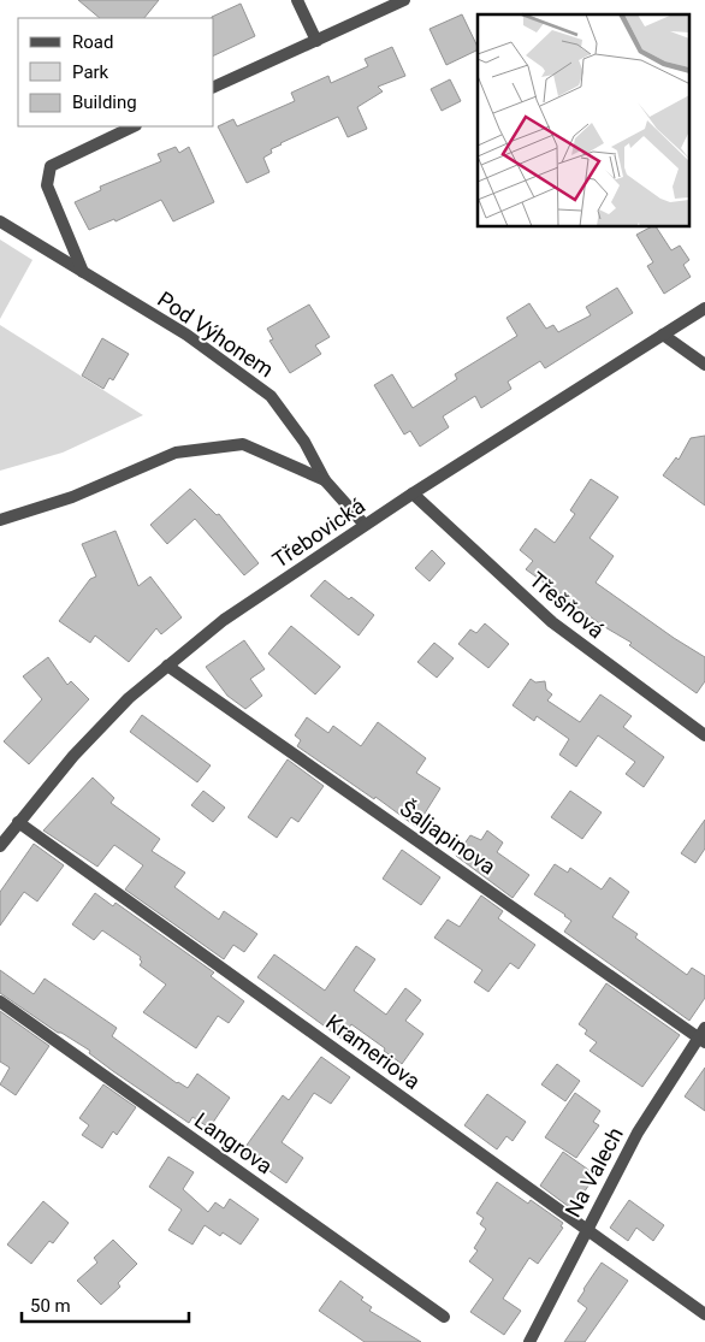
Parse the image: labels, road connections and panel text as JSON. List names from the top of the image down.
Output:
{
  "streets": {
    "street": [
      "Pod Výhonem",
      "Třebovická",
      "Třešňová",
      "Šaljapinova",
      "Krameriova",
      "Langrova",
      "Na Valech"
    ]
  },
  "crossings": [
    ["Pod Výhonem", "Třebovická"],
    ["Třebovická", "Třešňová"],
    ["Třebovická", "Šaljapinova"],
    ["Třebovická", "Krameriova"],
    ["Šaljapinova", "Na Valech"],
    ["Krameriova", "Na Valech"]
  ],
  "legend": ["Road", "Park", "Building"],
  "scale_bar": "50 m"
}
